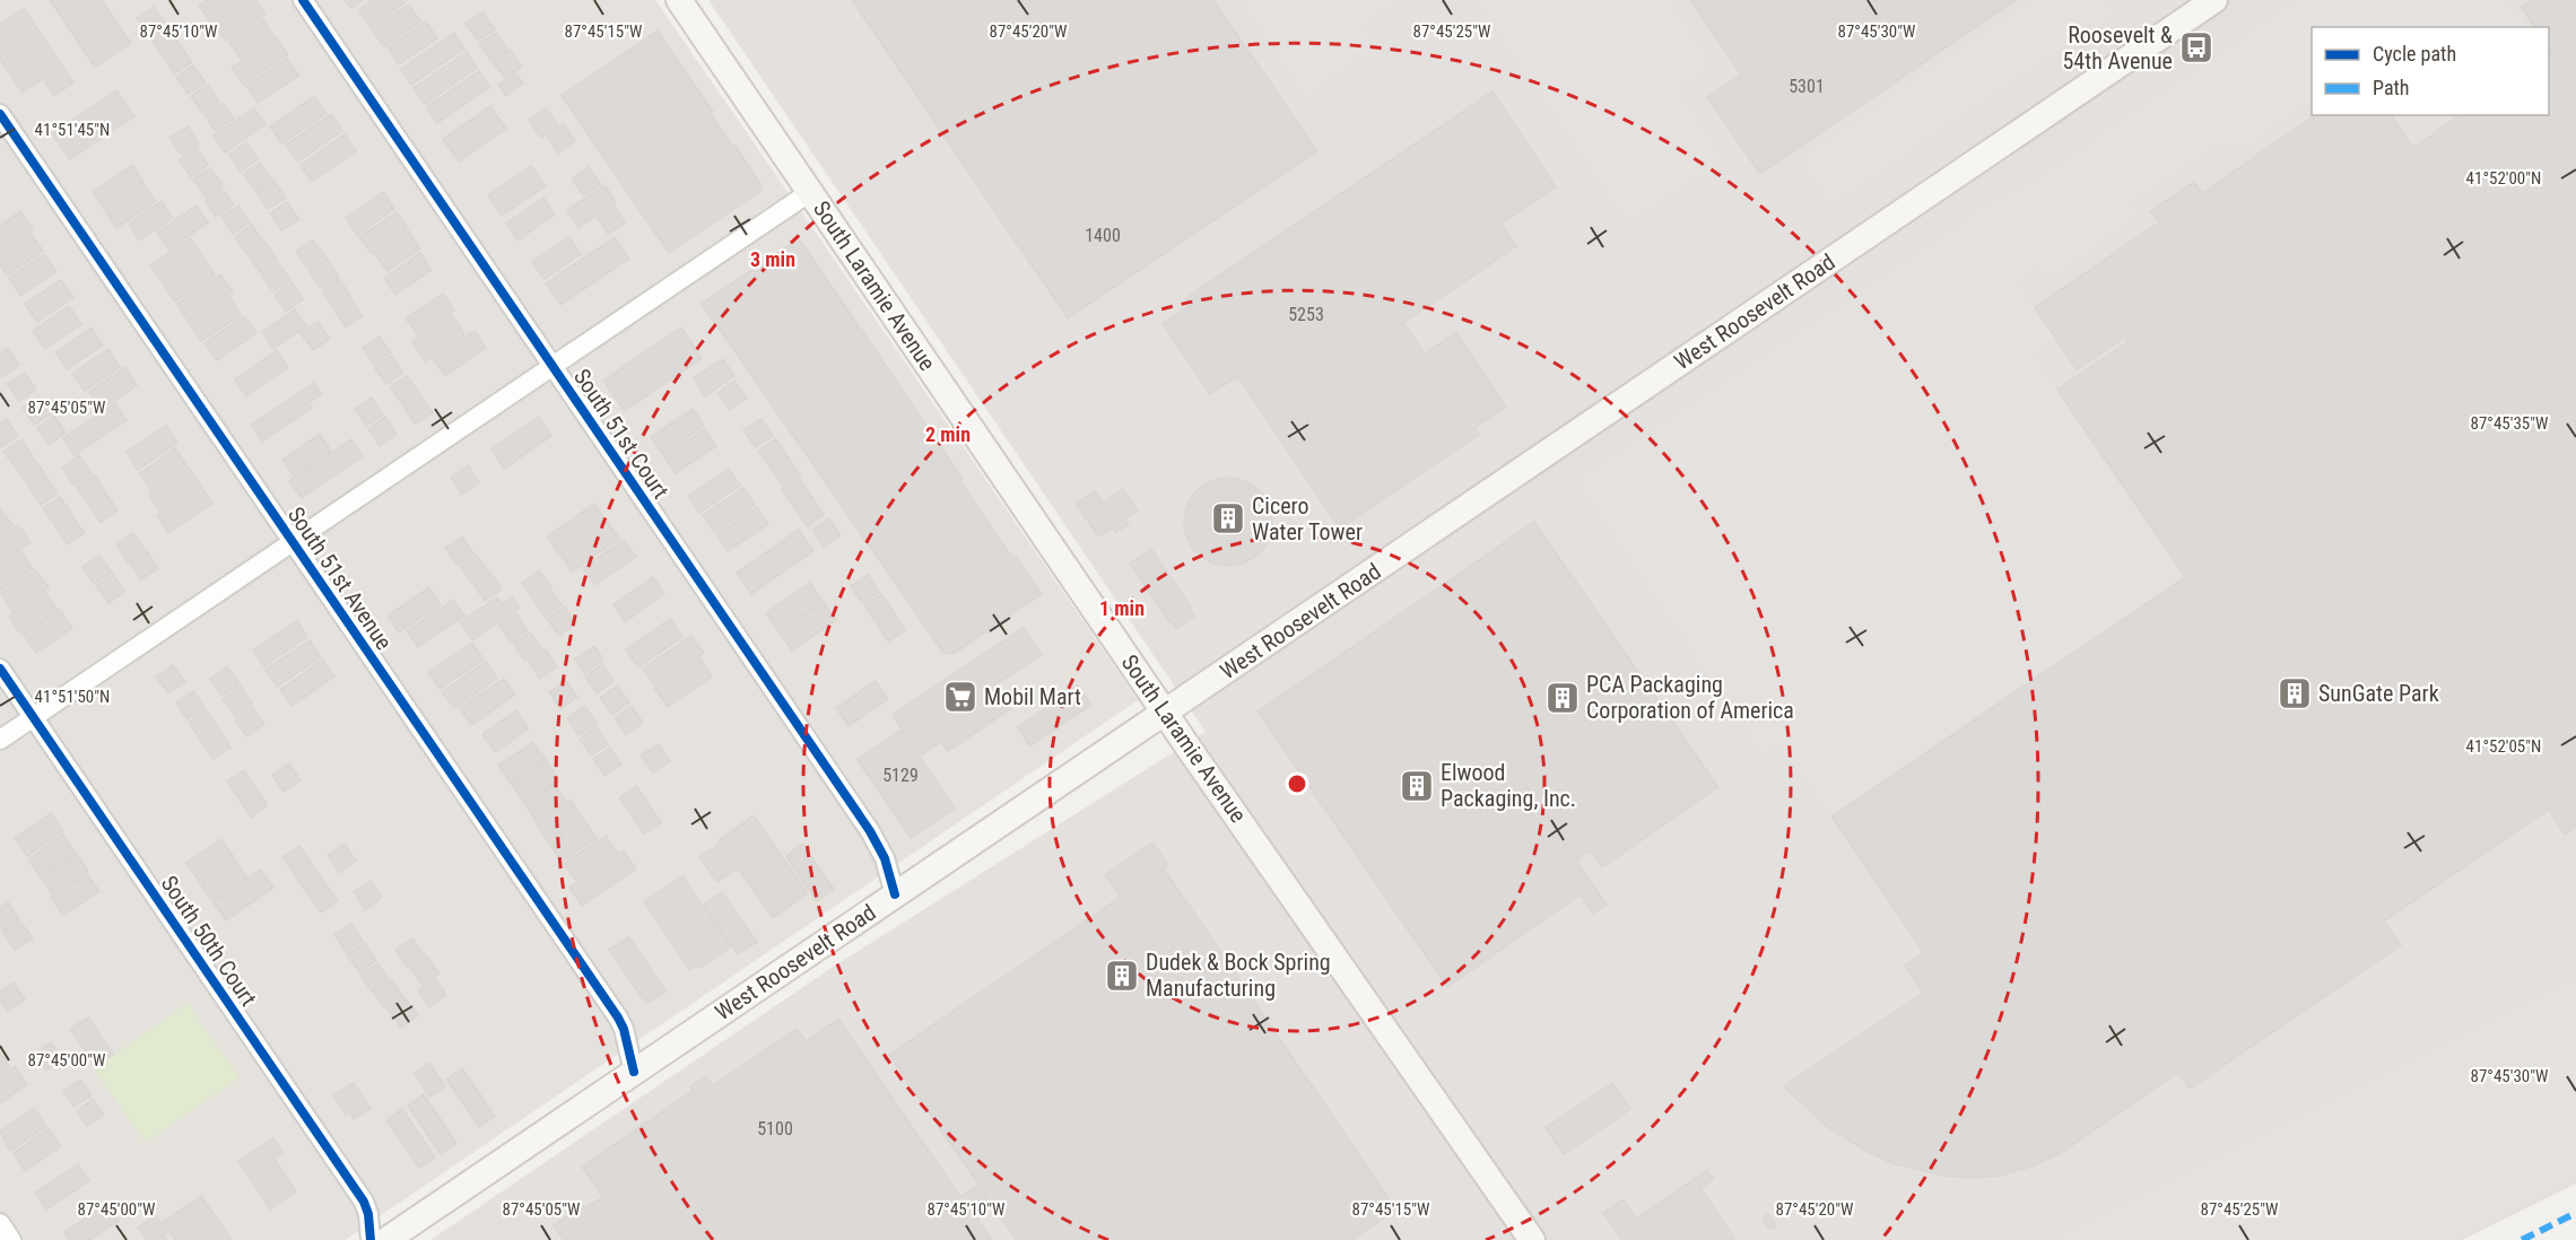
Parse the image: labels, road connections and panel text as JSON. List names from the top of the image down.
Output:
{
  "streets": {
    "main road": ["South Laramie Avenue", "West Roosevelt Road"],
    "street": ["South 51st Court", "South 51st Avenue", "South 50th Court"]
  },
  "crossings": [
    ["South Laramie Avenue", "West Roosevelt Road"],
    ["West Roosevelt Road", "South 51st Court"],
    ["West Roosevelt Road", "South 51st Avenue"]
  ],
  "places": {
    "bus stop": ["Roosevelt & 54th Avenue"],
    "building": [
      "Cicero Water Tower",
      "SunGate Park",
      "PCA Packaging Corporation of America",
      "Elwood Packaging, Inc.",
      "Dudek & Bock Spring Manufacturing"
    ],
    "supermarket": ["Mobil Mart"]
  },
  "house_numbers": [
    "5301",
    "1400",
    "5253",
    "5129",
    "5100"
  ],
  "legend": ["Cycle path", "Path"],
  "coordinates": [
    "87°45'10\"W",
    "87°45'15\"W",
    "87°45'20\"W",
    "87°45'25\"W",
    "87°45'30\"W",
    "41°51'45\"N",
    "41°52'00\"N",
    "87°45'05\"W",
    "87°45'35\"W",
    "41°51'50\"N",
    "41°52'05\"N",
    "87°45'00\"W"
  ],
  "rings": ["3 min", "2 min", "1 min"]
}
